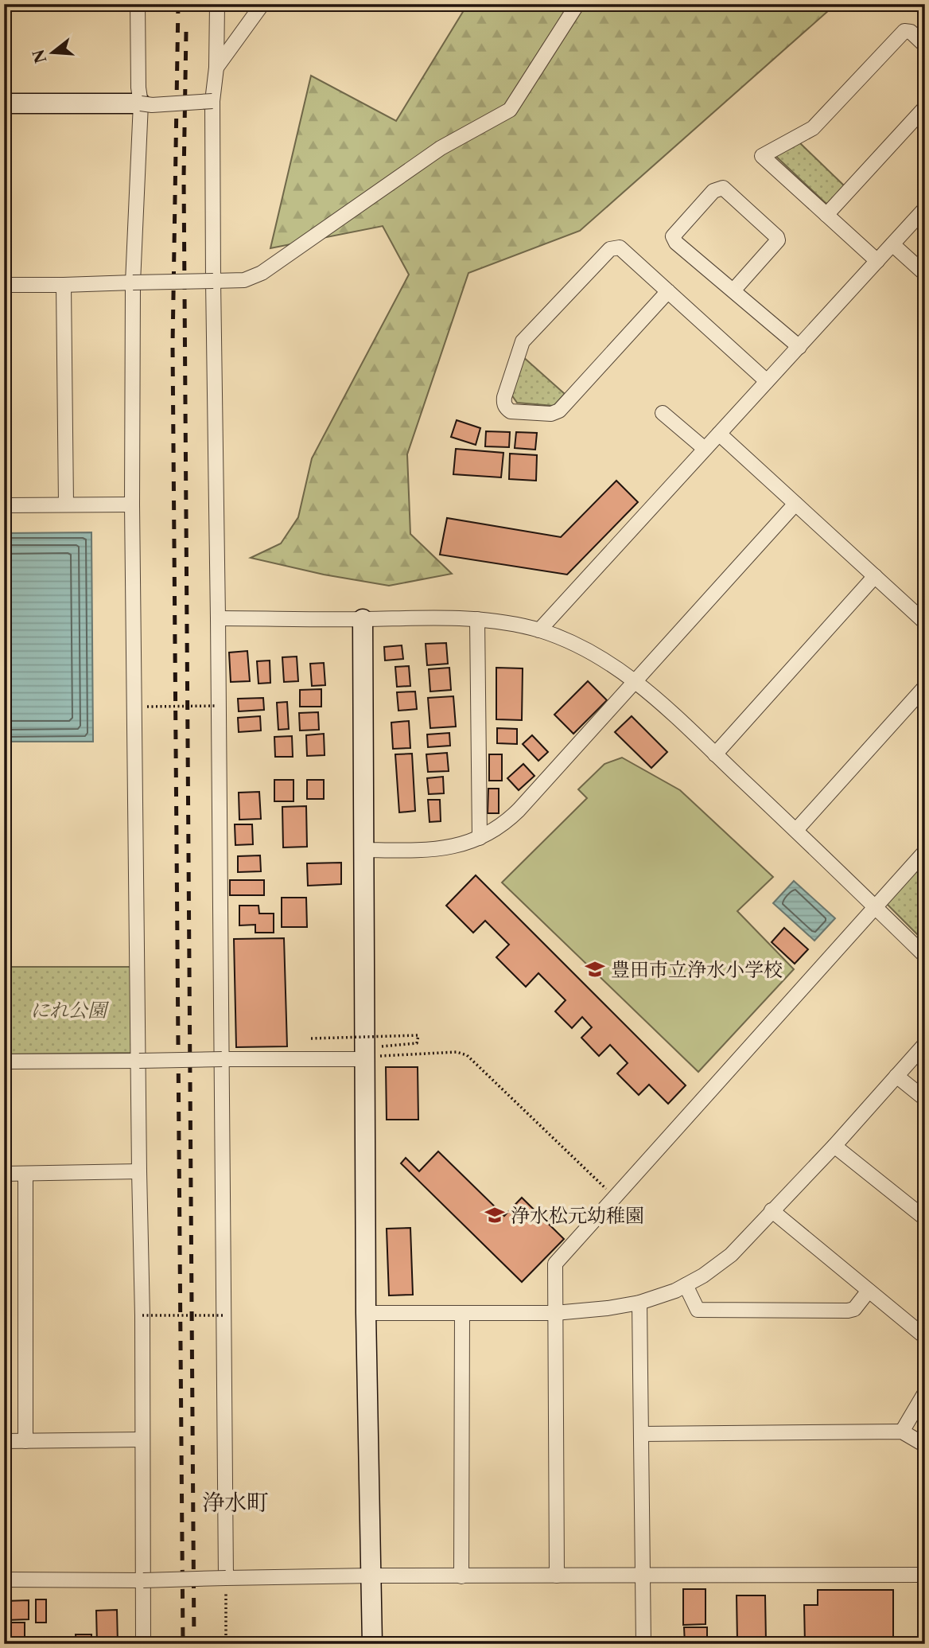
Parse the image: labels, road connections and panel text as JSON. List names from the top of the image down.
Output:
{
  "districts": ["浄水町"],
  "parks": ["にれ公園"],
  "places": {
    "school or university": ["豊田市立浄水小学校", "浄水松元幼稚園"]
  },
  "north": "left"
}
